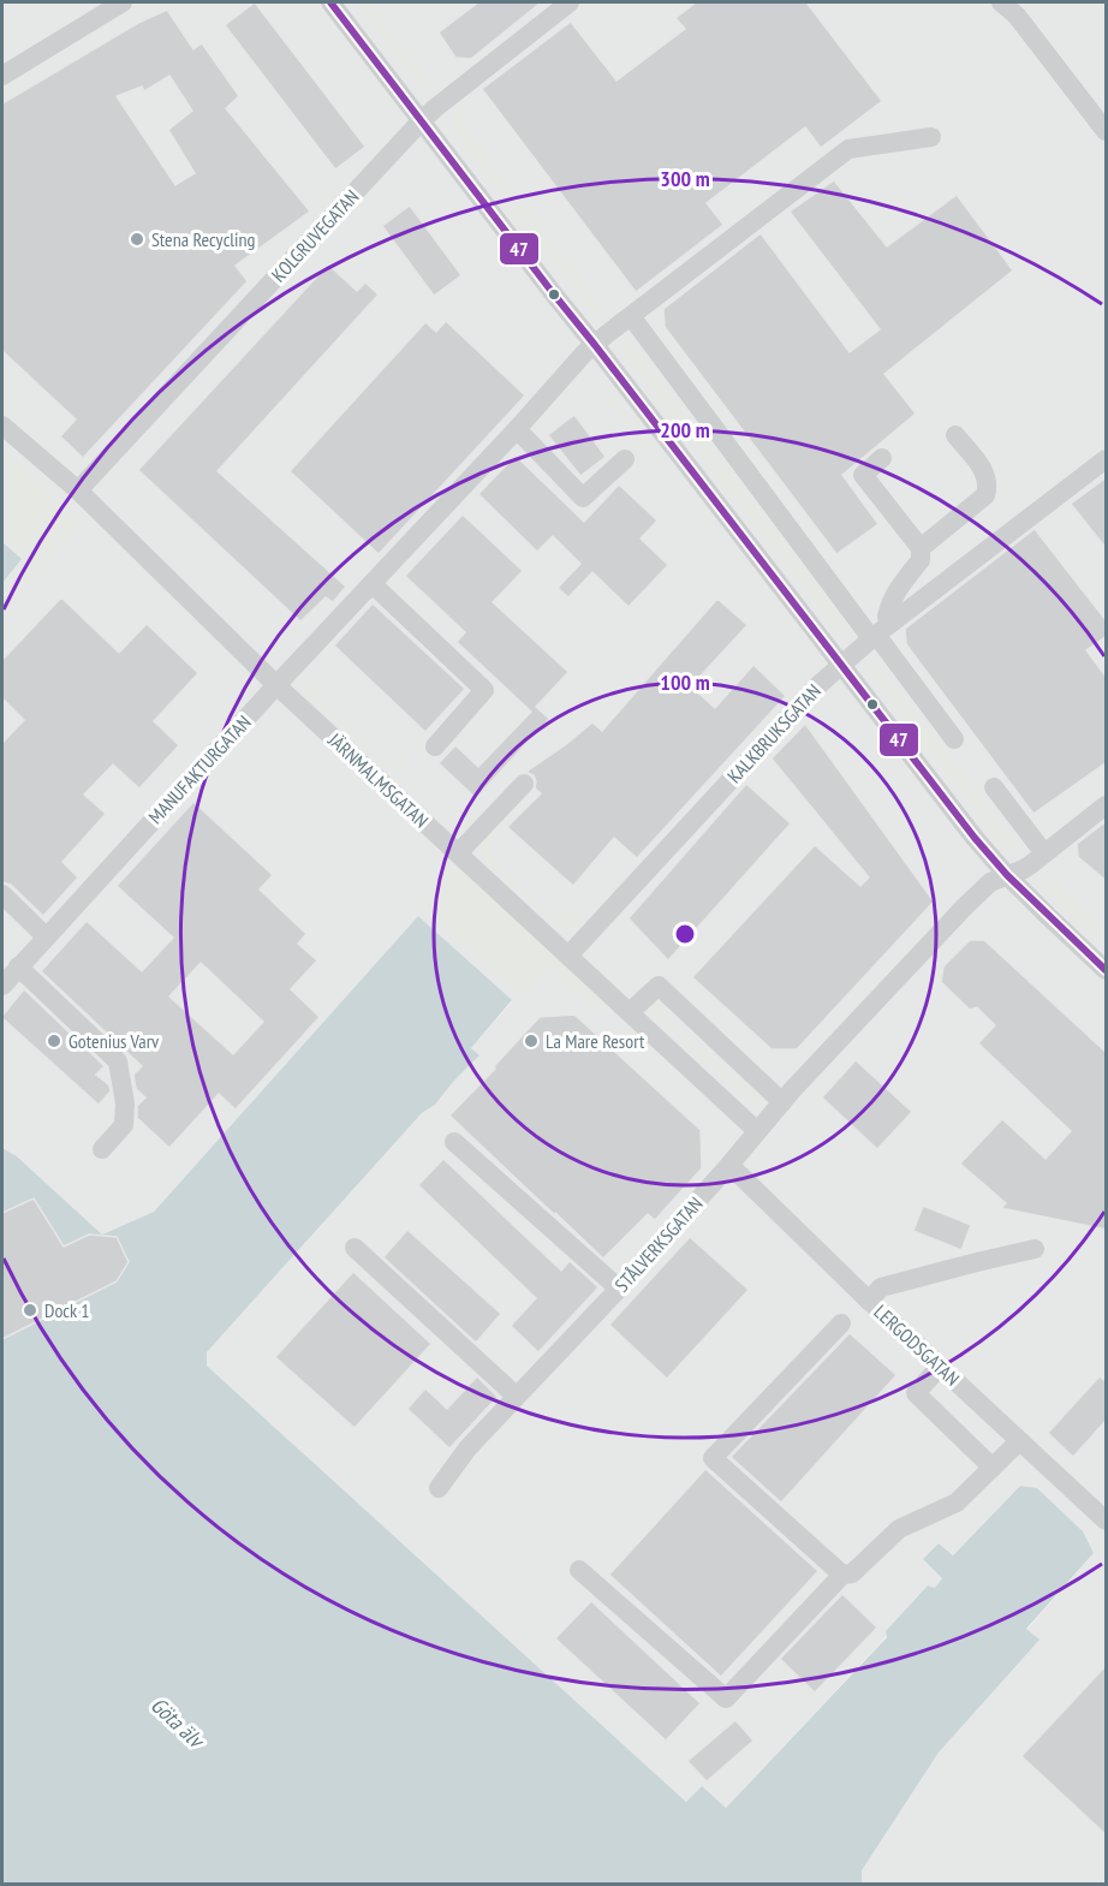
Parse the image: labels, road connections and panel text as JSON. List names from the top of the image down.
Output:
{
  "streets": {
    "street": [
      "KOLGRUVEGATAN",
      "KALKBRUKSGATAN",
      "MANUFAKTURGATAN",
      "JÄRNMALMSGATAN",
      "STÅLVERKSGATAN",
      "LERGODSGATAN"
    ]
  },
  "crossings": [
    ["KOLGRUVEGATAN", "JÄRNMALMSGATAN"],
    ["KALKBRUKSGATAN", "JÄRNMALMSGATAN"],
    ["MANUFAKTURGATAN", "JÄRNMALMSGATAN"],
    ["JÄRNMALMSGATAN", "STÅLVERKSGATAN"],
    ["STÅLVERKSGATAN", "LERGODSGATAN"]
  ],
  "water": ["Göta älv"],
  "places": [
    "Stena Recycling",
    "Gotenius Varv",
    "La Mare Resort",
    "Dock 1"
  ],
  "lines": ["transit line 47"],
  "rings": ["300 m", "200 m", "100 m"]
}
